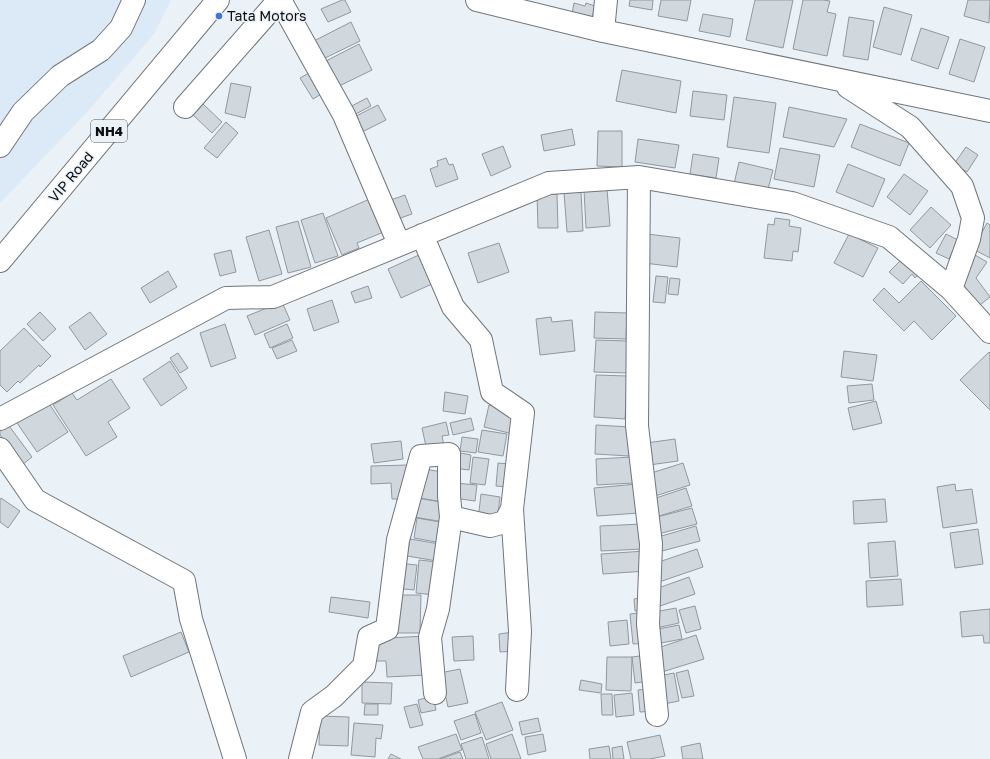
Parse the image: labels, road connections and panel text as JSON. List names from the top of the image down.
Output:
{
  "streets": {
    "main road": ["NH4", "VIP Road"]
  },
  "places": ["Tata Motors"]
}
